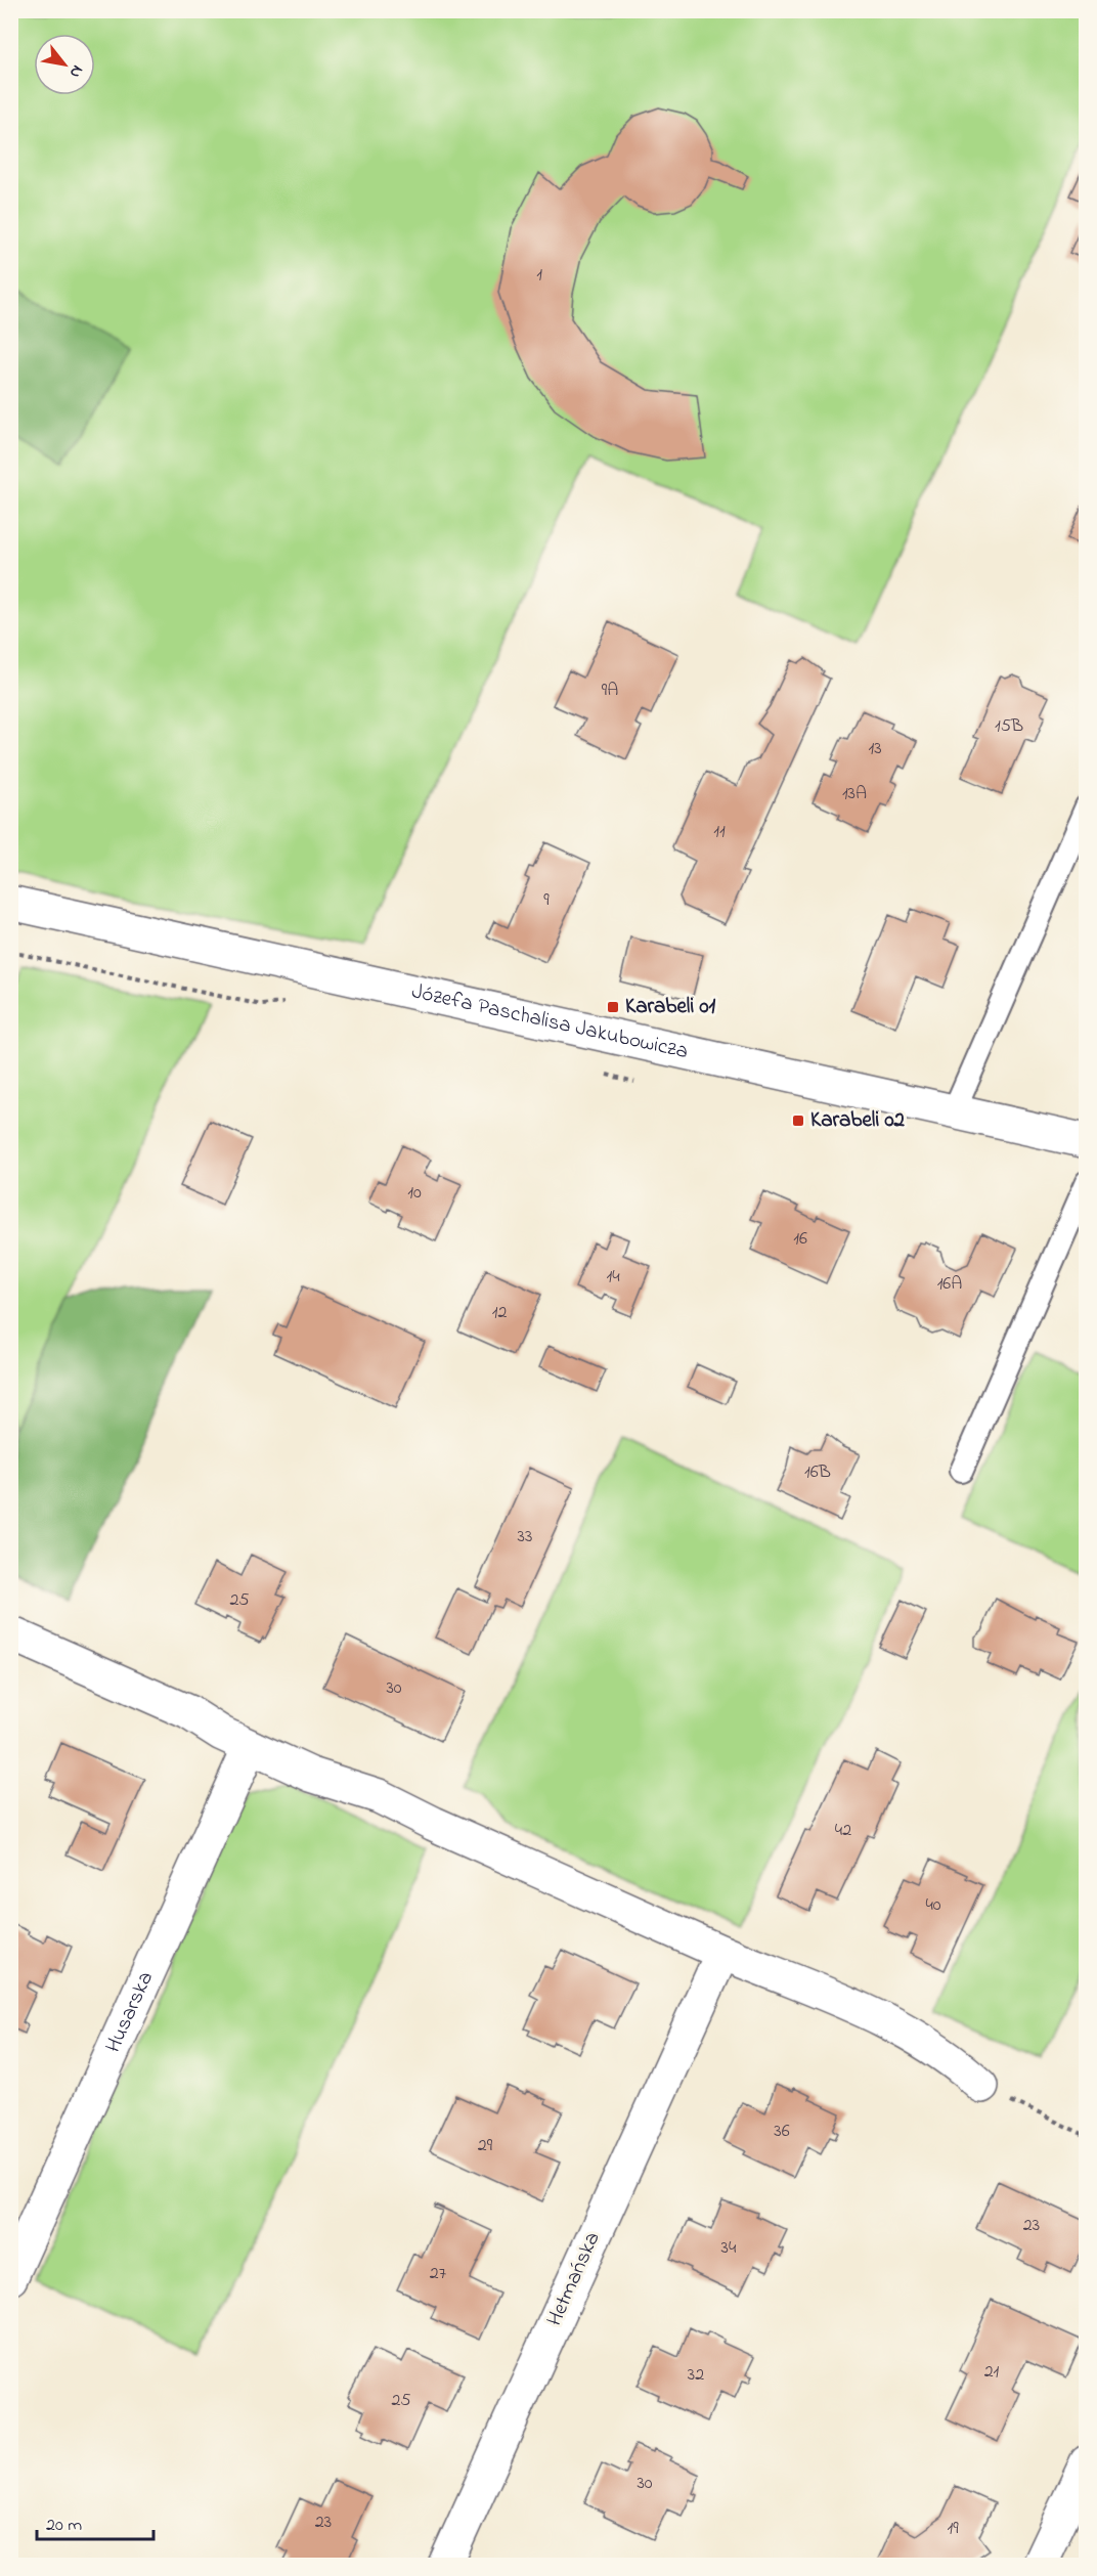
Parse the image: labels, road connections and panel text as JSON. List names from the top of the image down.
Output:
{
  "streets": {
    "street": ["Józefa Paschalisa Jakubowicza", "Husarska", "Hetmańska"]
  },
  "places": {
    "transit": ["Karabeli 01", "Karabeli 02"]
  },
  "house_numbers": [
    "1",
    "9A",
    "15B",
    "13",
    "13A",
    "11",
    "9",
    "10",
    "16",
    "14",
    "16A",
    "12",
    "16B",
    "33",
    "25",
    "30",
    "42",
    "40",
    "36",
    "29",
    "23",
    "34",
    "27",
    "21",
    "32",
    "25",
    "30",
    "23",
    "19"
  ],
  "scale_bar": "20 m",
  "north": "bottom right"
}
